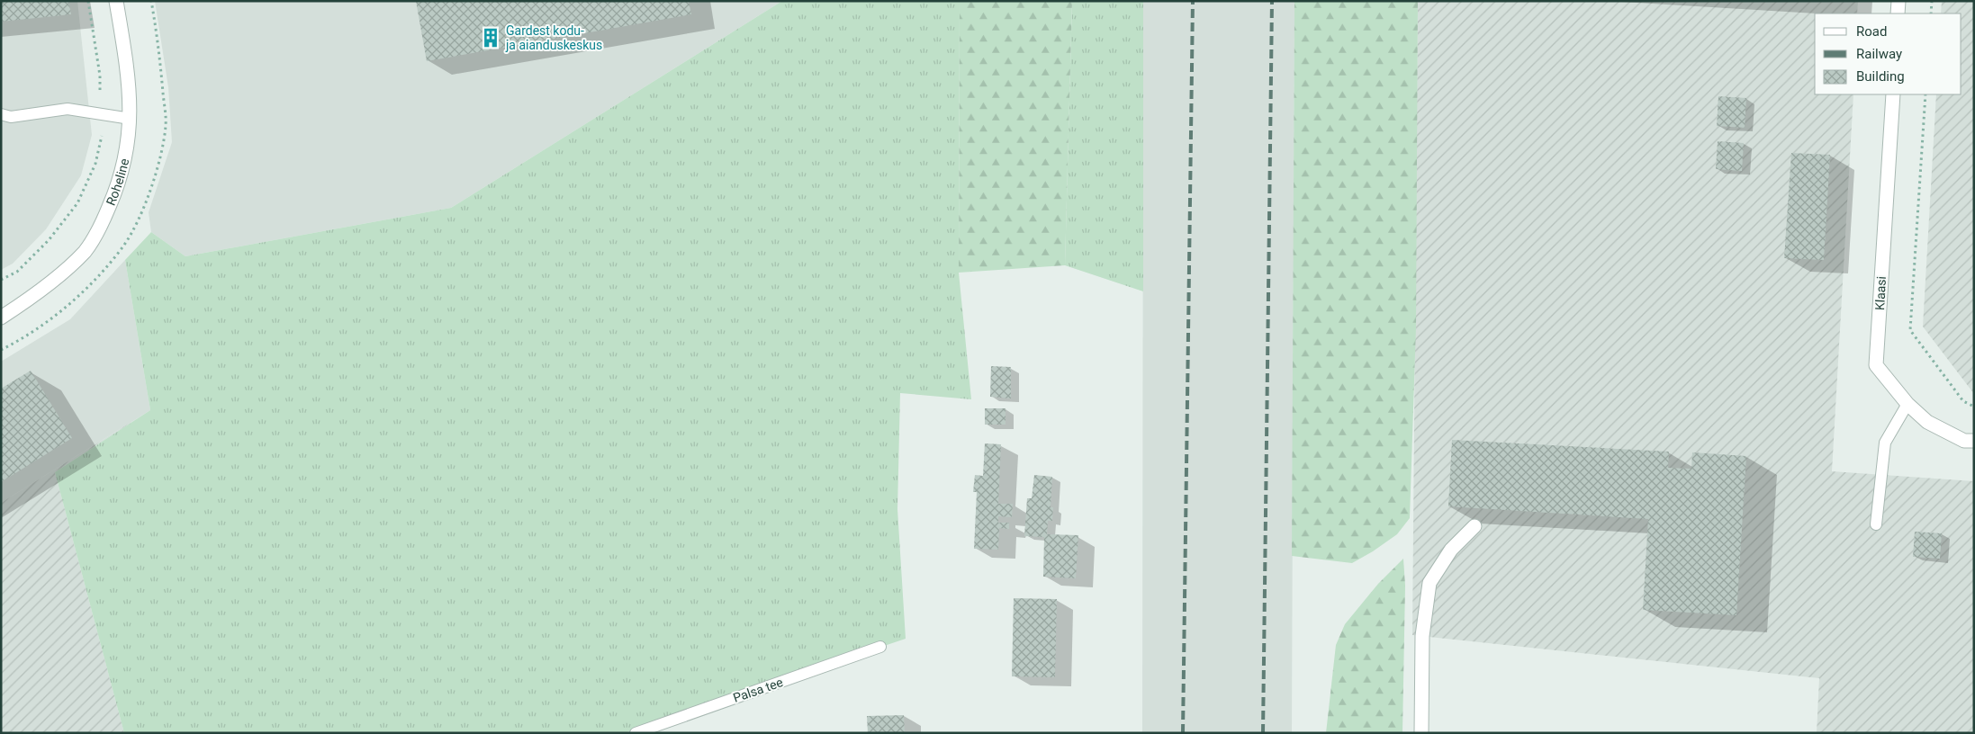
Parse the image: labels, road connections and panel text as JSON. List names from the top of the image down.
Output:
{
  "streets": {
    "street": ["Roheline", "Klaasi"],
    "lane": ["Palsa tee"]
  },
  "places": {
    "building": ["Gardest kodu- ja aianduskeskus"]
  },
  "legend": ["Road", "Railway", "Building"]
}
